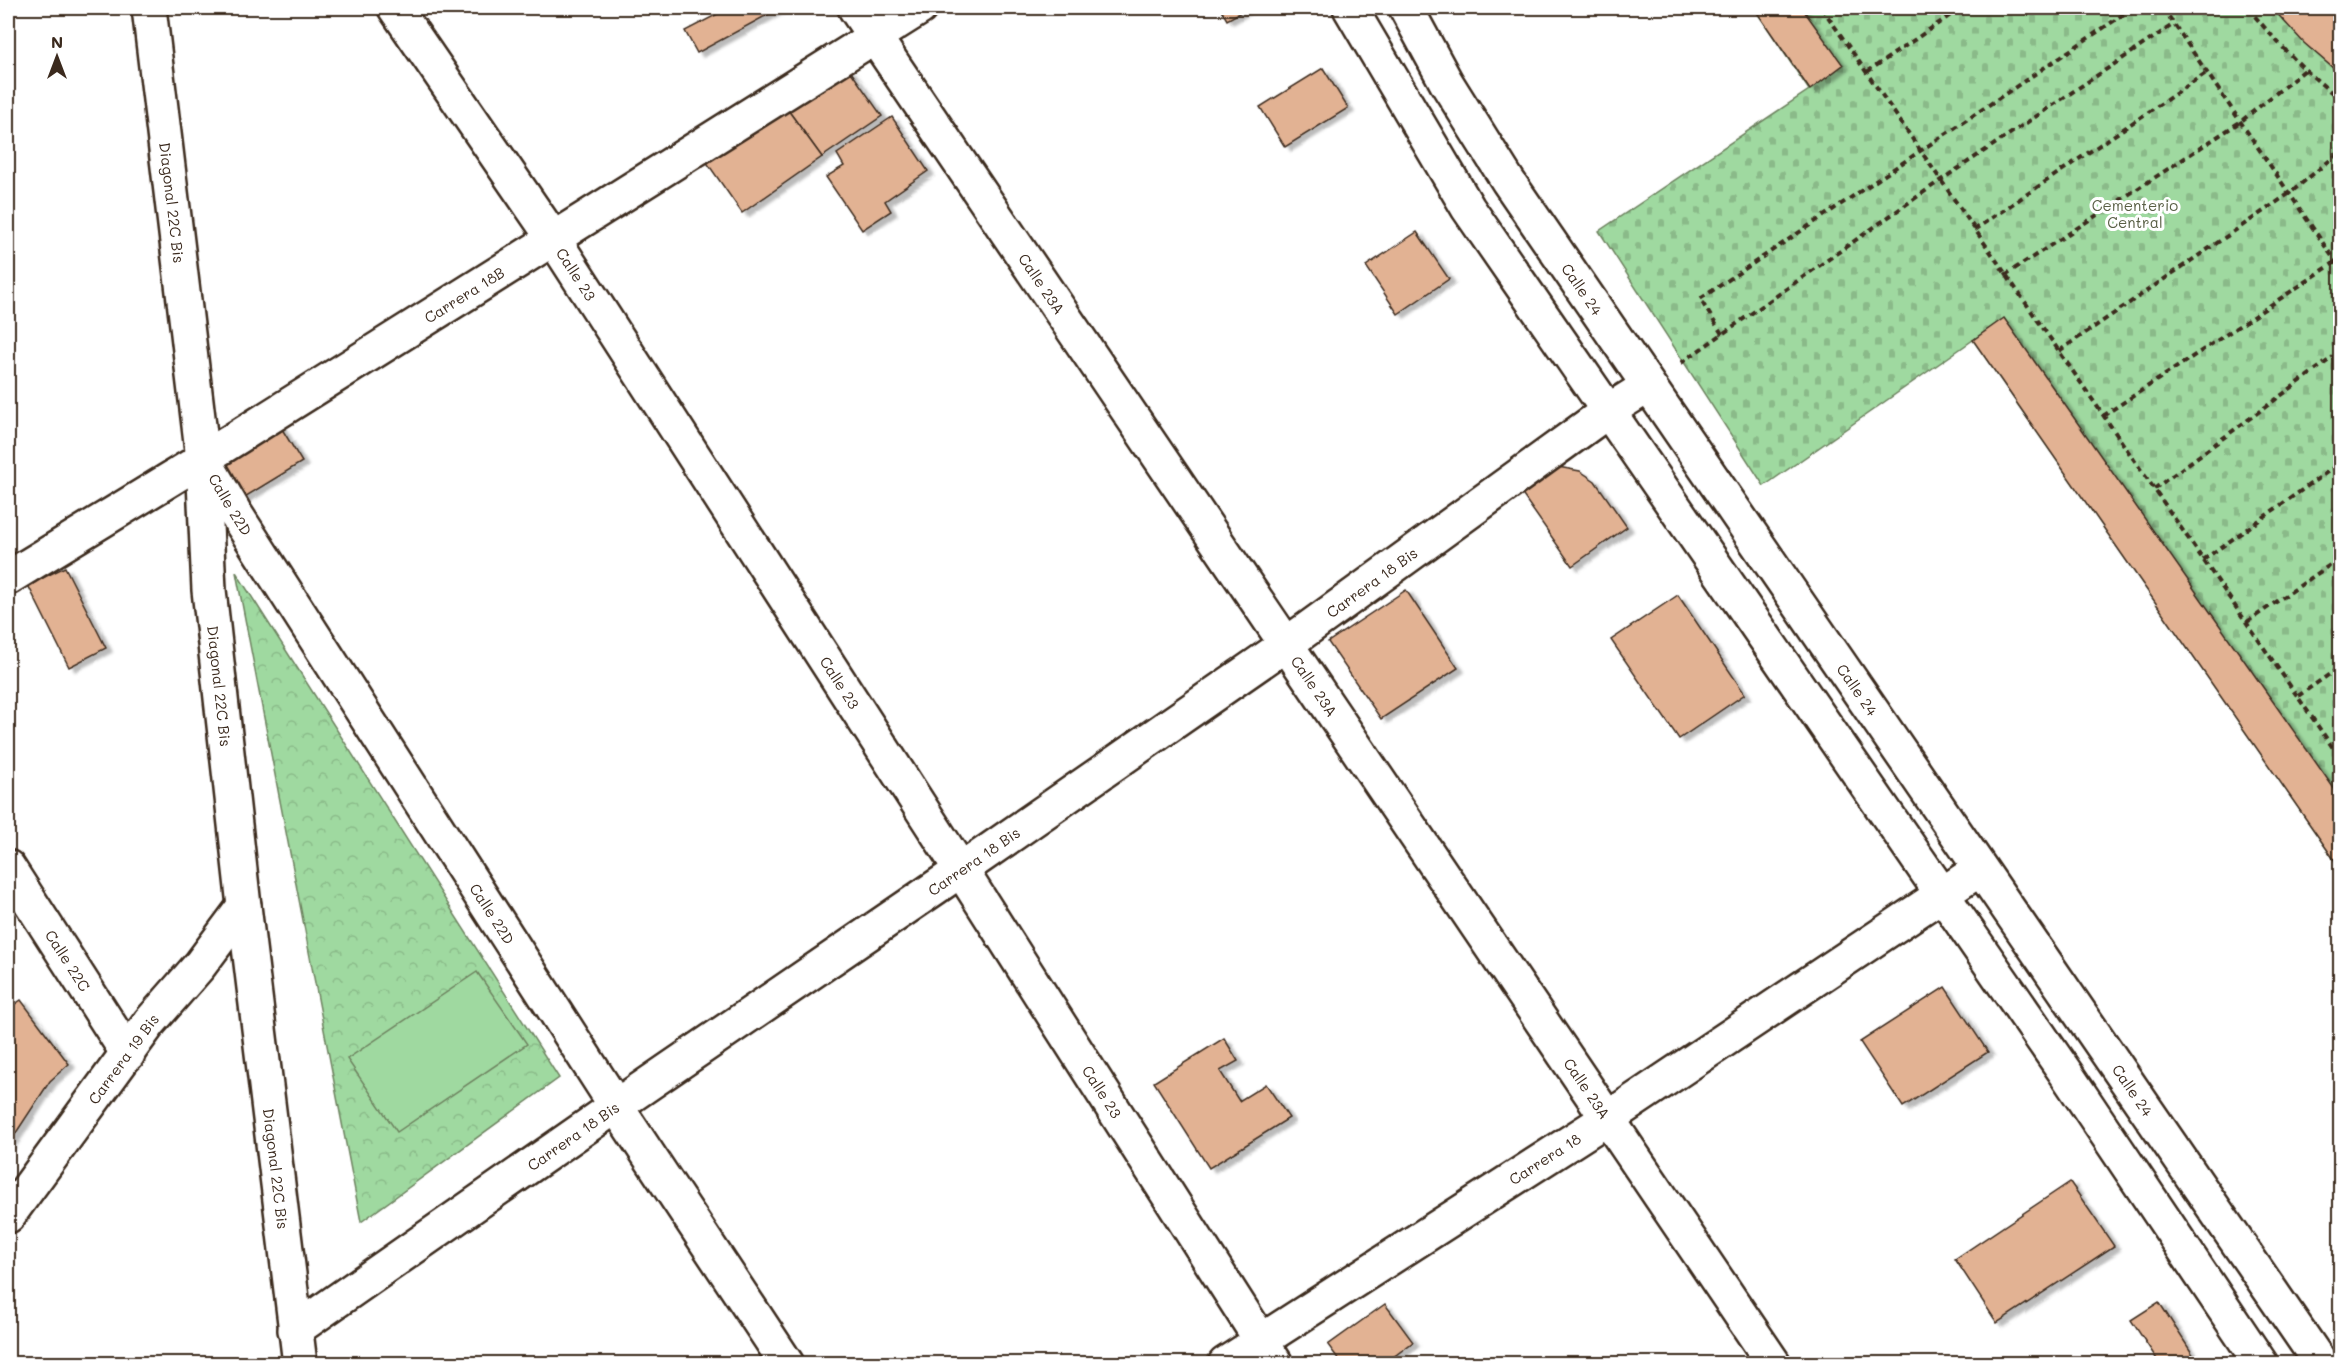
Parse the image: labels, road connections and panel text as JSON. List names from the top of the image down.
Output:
{
  "streets": {
    "street": [
      "Diagonal 22C Bis",
      "Calle 23",
      "Calle 23A",
      "Calle 24",
      "Carrera 18B",
      "Calle 22D",
      "Carrera 18 Bis",
      "Calle 22C",
      "Carrera 19 Bis",
      "Carrera 18"
    ]
  },
  "crossings": [
    ["Diagonal 22C Bis", "Carrera 18B"],
    ["Diagonal 22C Bis", "Calle 22D"],
    ["Diagonal 22C Bis", "Carrera 18 Bis"],
    ["Diagonal 22C Bis", "Carrera 19 Bis"],
    ["Calle 23", "Carrera 18B"],
    ["Calle 23", "Carrera 18 Bis"],
    ["Calle 23", "Carrera 18"],
    ["Calle 23A", "Carrera 18B"],
    ["Calle 23A", "Carrera 18 Bis"],
    ["Calle 23A", "Carrera 18"],
    ["Calle 24", "Carrera 18 Bis"],
    ["Calle 24", "Carrera 18"],
    ["Carrera 18B", "Calle 22D"],
    ["Calle 22D", "Carrera 18 Bis"],
    ["Calle 22C", "Carrera 19 Bis"]
  ],
  "parks": ["Cementerio Central"],
  "north": "top"
}
